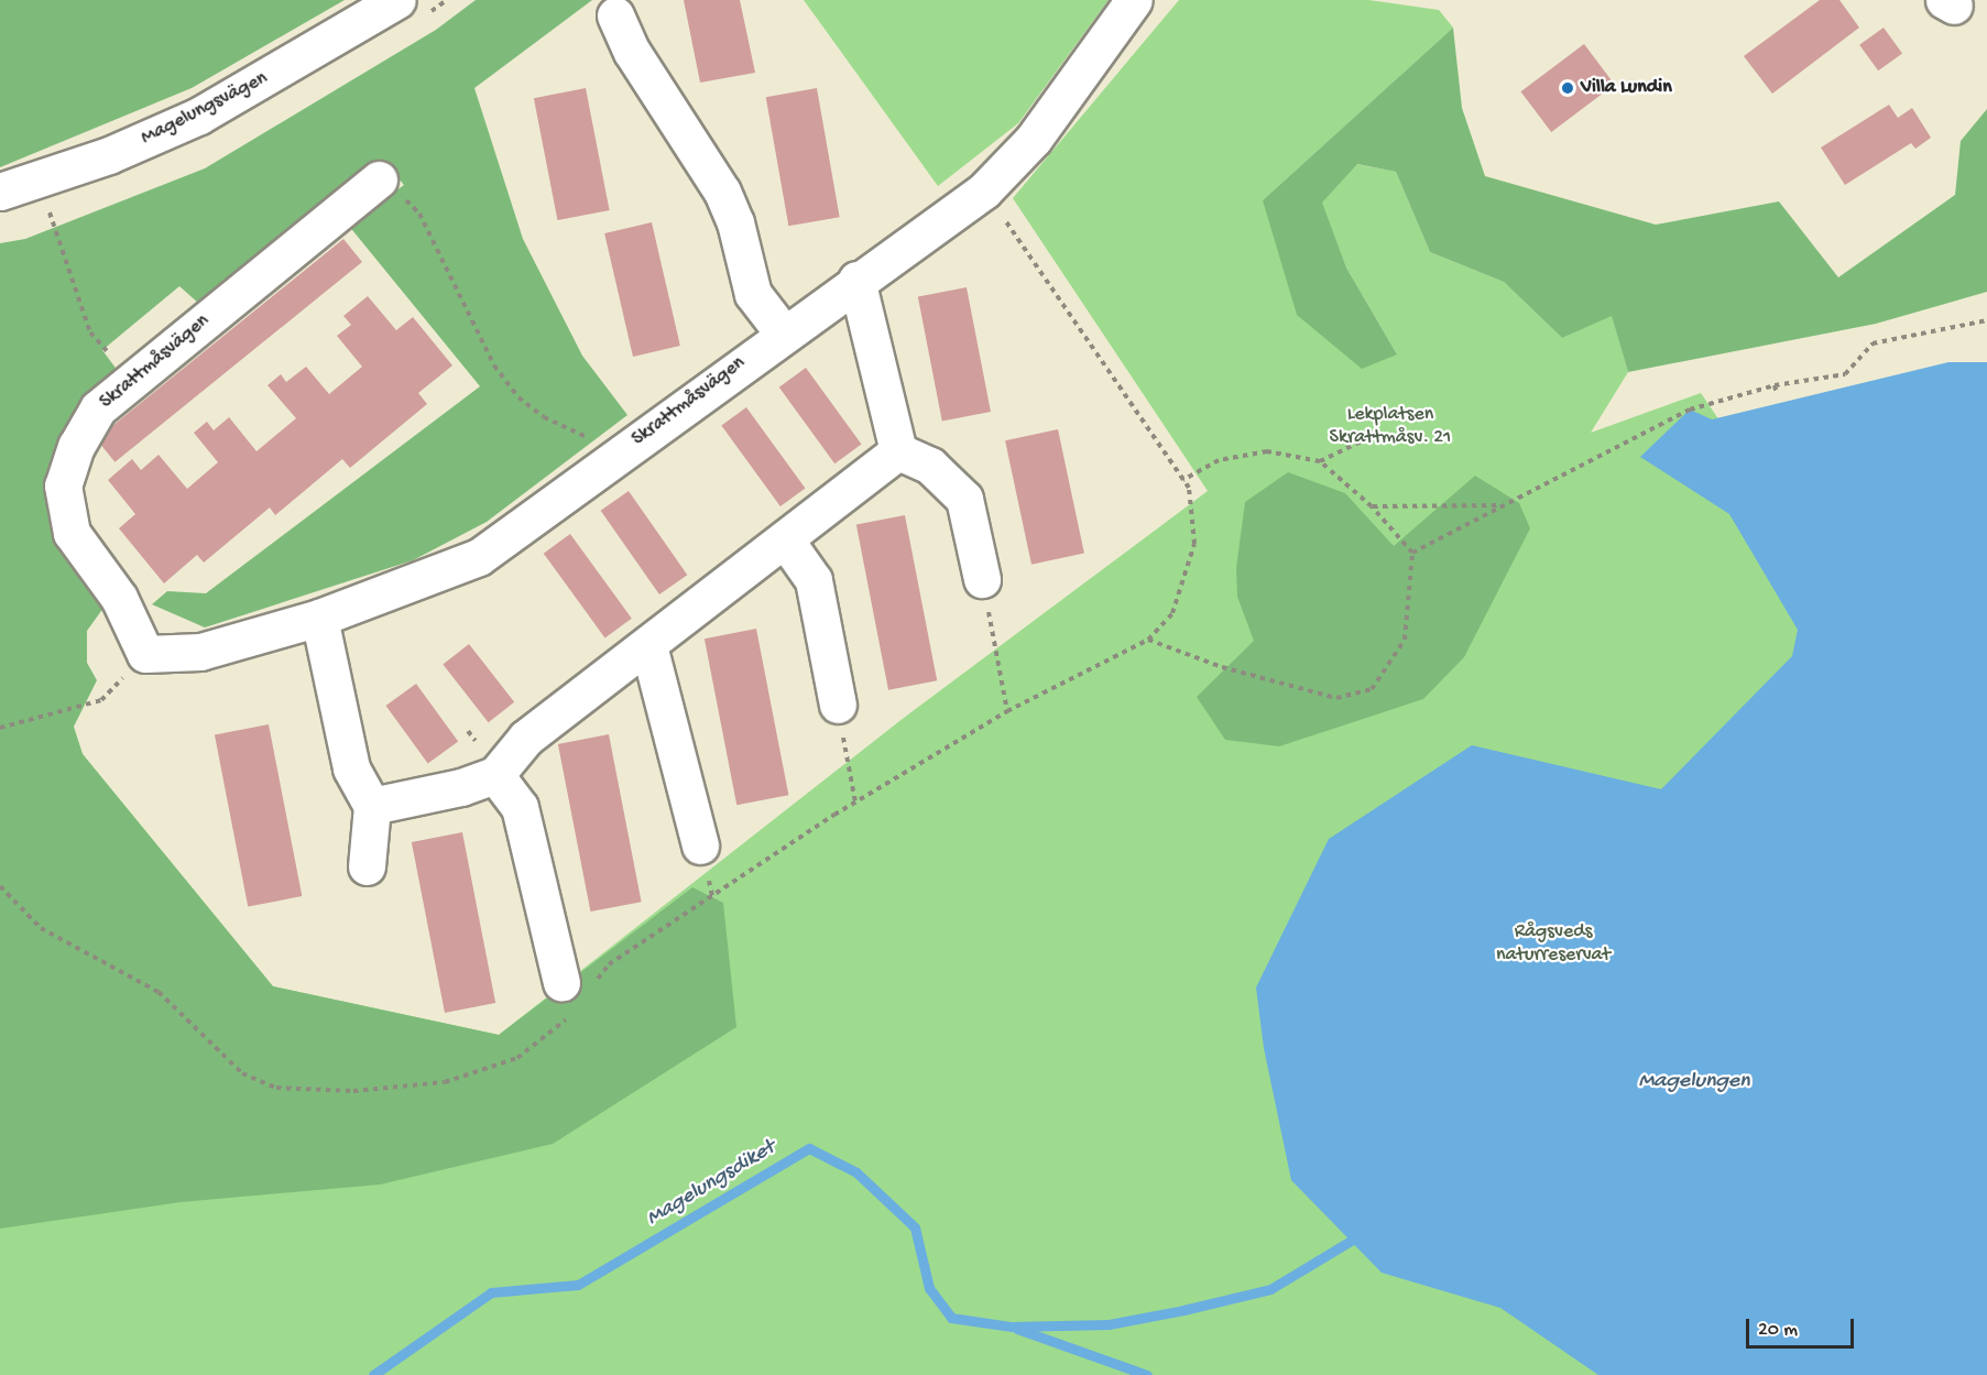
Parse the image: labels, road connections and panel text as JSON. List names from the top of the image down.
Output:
{
  "streets": {
    "street": ["Magelungsvägen", "Skrattmåsvägen"]
  },
  "water": ["Magelungen", "Magelungsdiket"],
  "parks": ["Lekplatsen Skrattmåsv. 21", "Rågsveds naturreservat"],
  "places": ["Villa Lundin"],
  "scale_bar": "20 m"
}
